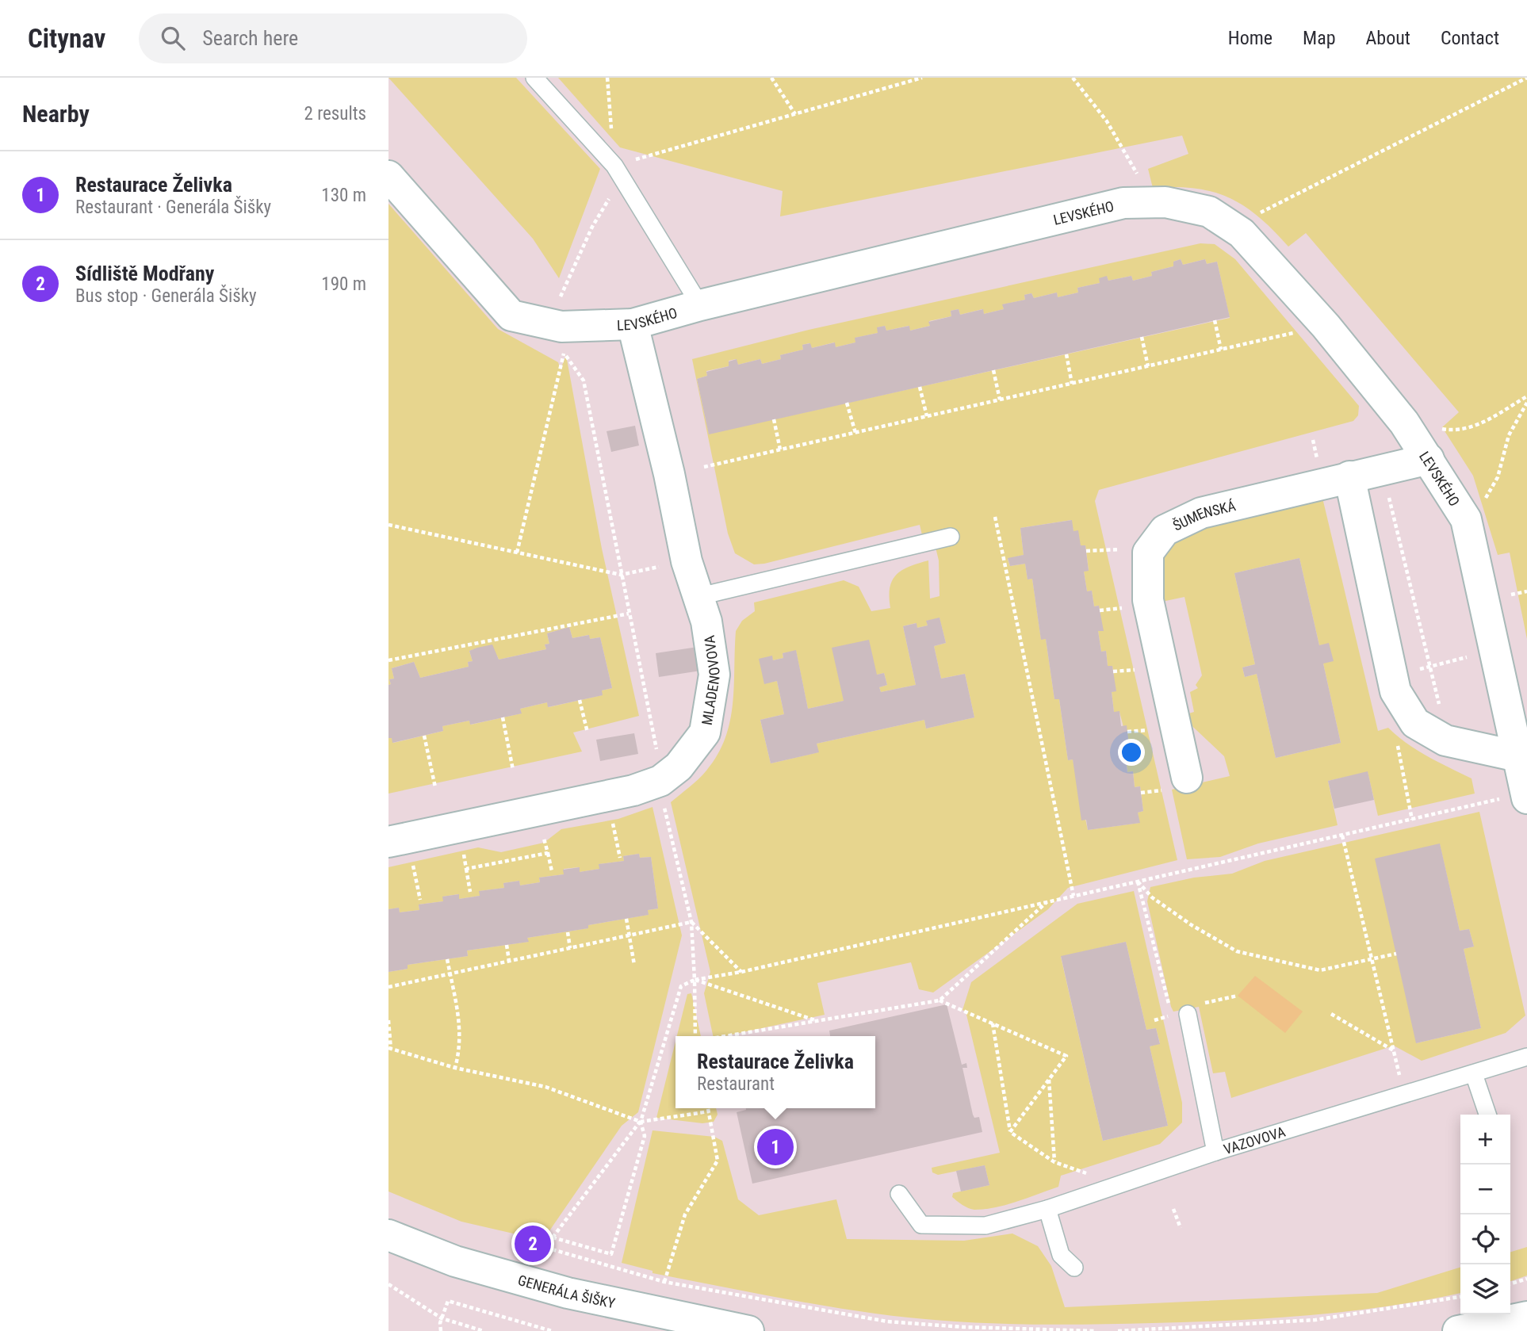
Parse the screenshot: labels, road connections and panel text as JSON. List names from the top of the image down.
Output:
{
  "streets": {
    "street": [
      "LEVSKÉHO",
      "ŠUMENSKÁ",
      "MLADENOVOVA",
      "GENERÁLA ŠIŠKY"
    ],
    "lane": ["VAZOVOVA"]
  },
  "crossings": [
    ["LEVSKÉHO", "ŠUMENSKÁ"],
    ["LEVSKÉHO", "MLADENOVOVA"]
  ],
  "page": {
    "header": "Citynav",
    "search": "Search here",
    "nav": [
      "Home",
      "Map",
      "About",
      "Contact"
    ],
    "heading": ["Nearby", "2 results"],
    "list": [
      {
        "mark": "1",
        "name": "Restaurace Želivka",
        "note": "Restaurant · Generála Šišky",
        "value": "130 m"
      },
      {
        "mark": "2",
        "name": "Sídliště Modřany",
        "note": "Bus stop · Generála Šišky",
        "value": "190 m"
      }
    ],
    "popup": ["Restaurace Želivka", "Restaurant"],
    "map_buttons": ["+", "−"],
    "pins": ["1", "2"]
  }
}
